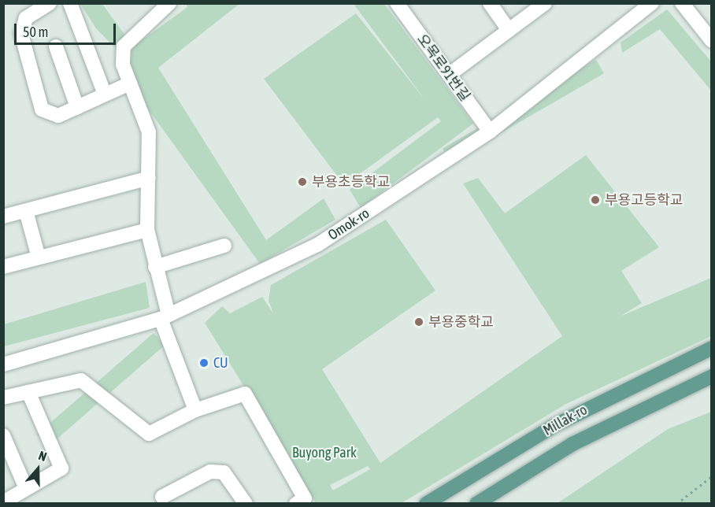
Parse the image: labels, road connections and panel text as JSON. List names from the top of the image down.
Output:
{
  "streets": {
    "main road": ["Millak-ro"],
    "street": ["오목로91번길", "Omok-ro"]
  },
  "crossings": [
    ["오목로91번길", "Omok-ro"]
  ],
  "parks": ["Buyong Park"],
  "places": [
    "부용초등학교",
    "부용고등학교",
    "부용중학교",
    "CU"
  ],
  "scale_bar": "50 m",
  "north": "top"
}
